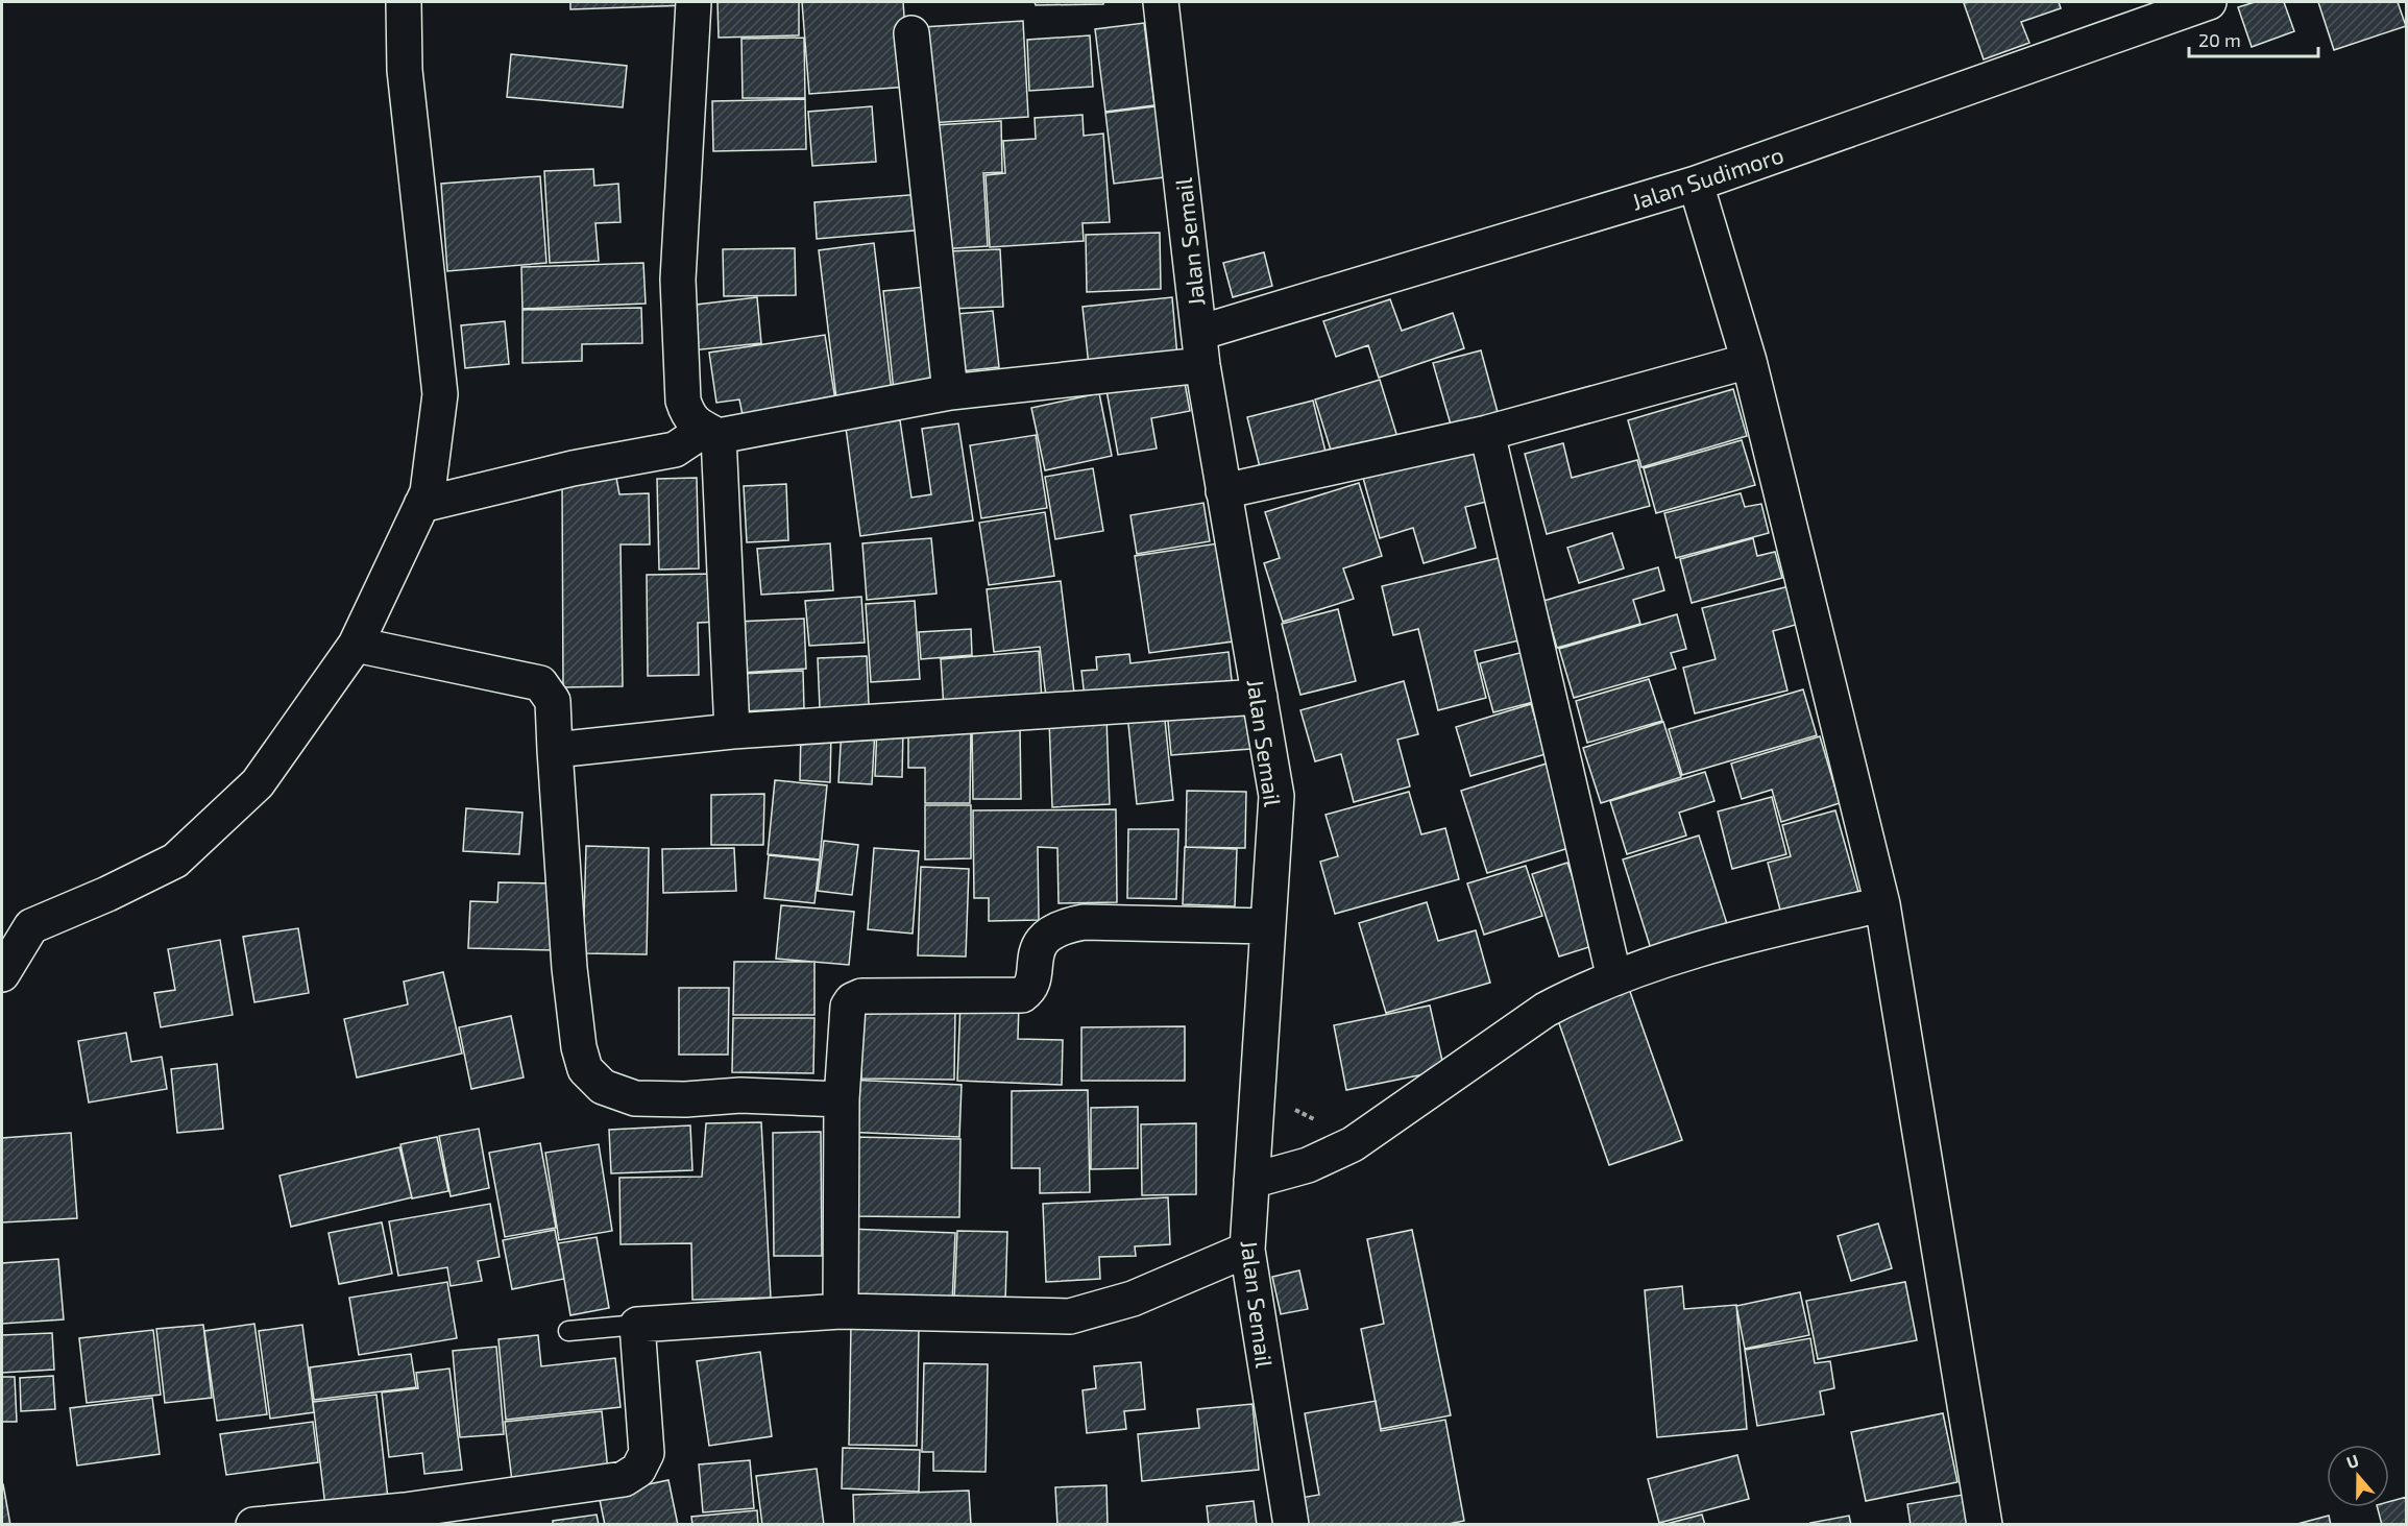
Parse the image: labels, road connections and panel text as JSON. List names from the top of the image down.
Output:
{
  "streets": {
    "street": ["Jalan Sudimoro", "Jalan Semail"]
  },
  "crossings": [
    ["Jalan Sudimoro", "Jalan Semail"]
  ],
  "scale_bar": "20 m",
  "north": "top"
}
